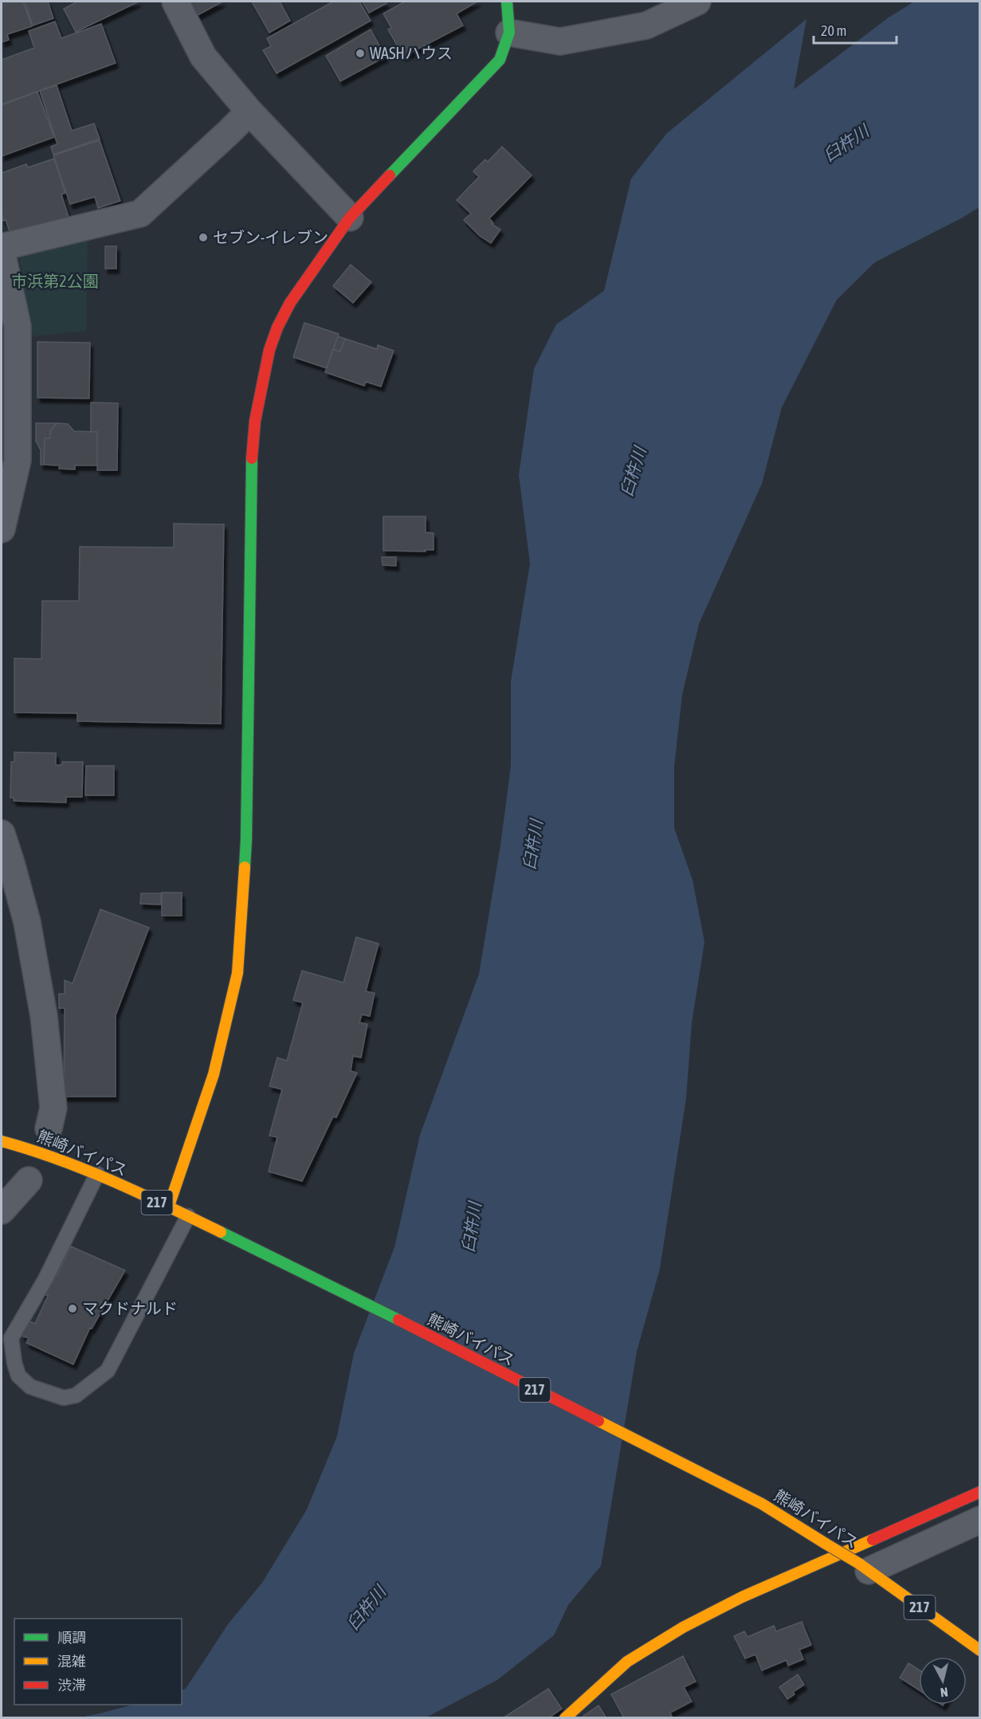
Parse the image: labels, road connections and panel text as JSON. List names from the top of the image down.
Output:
{
  "streets": {
    "main road": ["熊崎バイパス", "217"]
  },
  "water": ["臼杵川"],
  "parks": ["市浜第2公園"],
  "places": ["WASHハウス", "セブン-イレブン", "マクドナルド"],
  "legend": ["順調", "混雑", "渋滞"],
  "scale_bar": "20 m",
  "north": "bottom"
}
